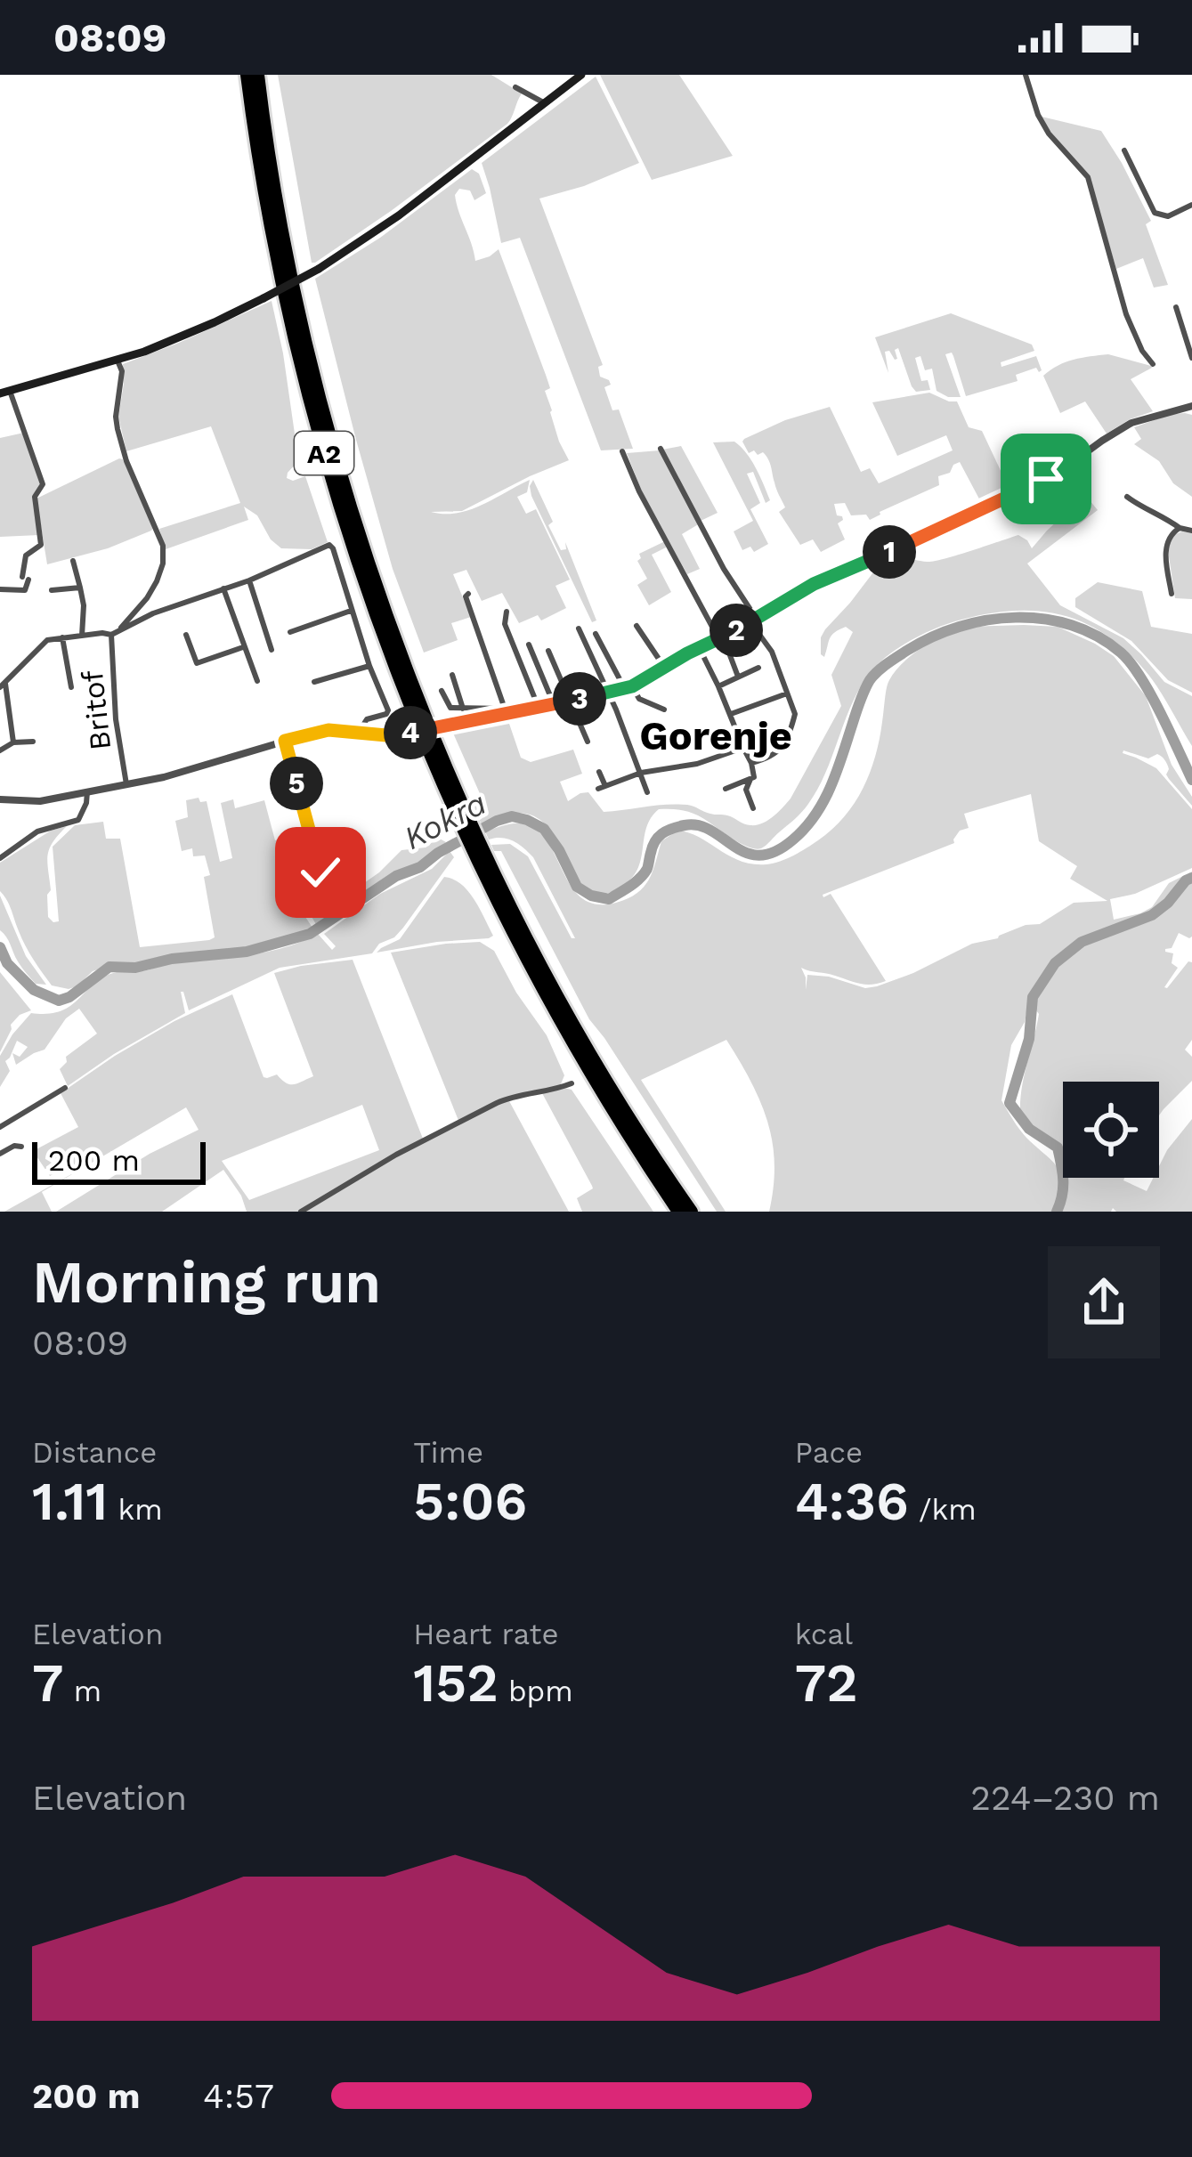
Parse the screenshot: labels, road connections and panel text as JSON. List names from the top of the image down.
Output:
{
  "streets": {
    "highway": ["A2"],
    "street": ["Britof"]
  },
  "districts": ["Gorenje"],
  "water": ["Kokra"],
  "scale_bar": "200 m",
  "page": {
    "status": "08:09",
    "pins": [
      "1",
      "2",
      "3",
      "4",
      "5"
    ],
    "scale": "200 m",
    "heading": ["Morning run", "08:09"],
    "stats": [
      ["Distance", "1.11 km"],
      ["Time", "5:06"],
      ["Pace", "4:36 /km"],
      ["Elevation", "7 m"],
      ["Heart rate", "152 bpm"],
      ["kcal", "72"]
    ],
    "chart": ["Elevation", "224–230 m"],
    "list": [
      {
        "name": "200 m",
        "note": "4:57"
      }
    ]
  }
}
